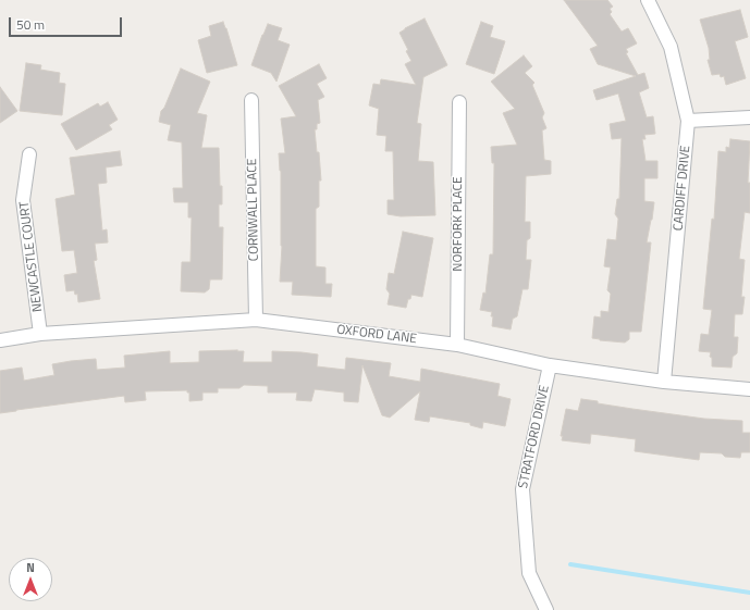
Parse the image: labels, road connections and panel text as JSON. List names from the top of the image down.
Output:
{
  "streets": {
    "street": [
      "CARDIFF DRIVE",
      "CORNWALL PLACE",
      "NORFORK PLACE",
      "NEWCASTLE COURT",
      "OXFORD LANE",
      "STRATFORD DRIVE"
    ]
  },
  "crossings": [
    ["CARDIFF DRIVE", "OXFORD LANE"],
    ["CORNWALL PLACE", "OXFORD LANE"],
    ["NORFORK PLACE", "OXFORD LANE"],
    ["NEWCASTLE COURT", "OXFORD LANE"],
    ["OXFORD LANE", "STRATFORD DRIVE"]
  ],
  "scale_bar": "50 m",
  "north": "top"
}
